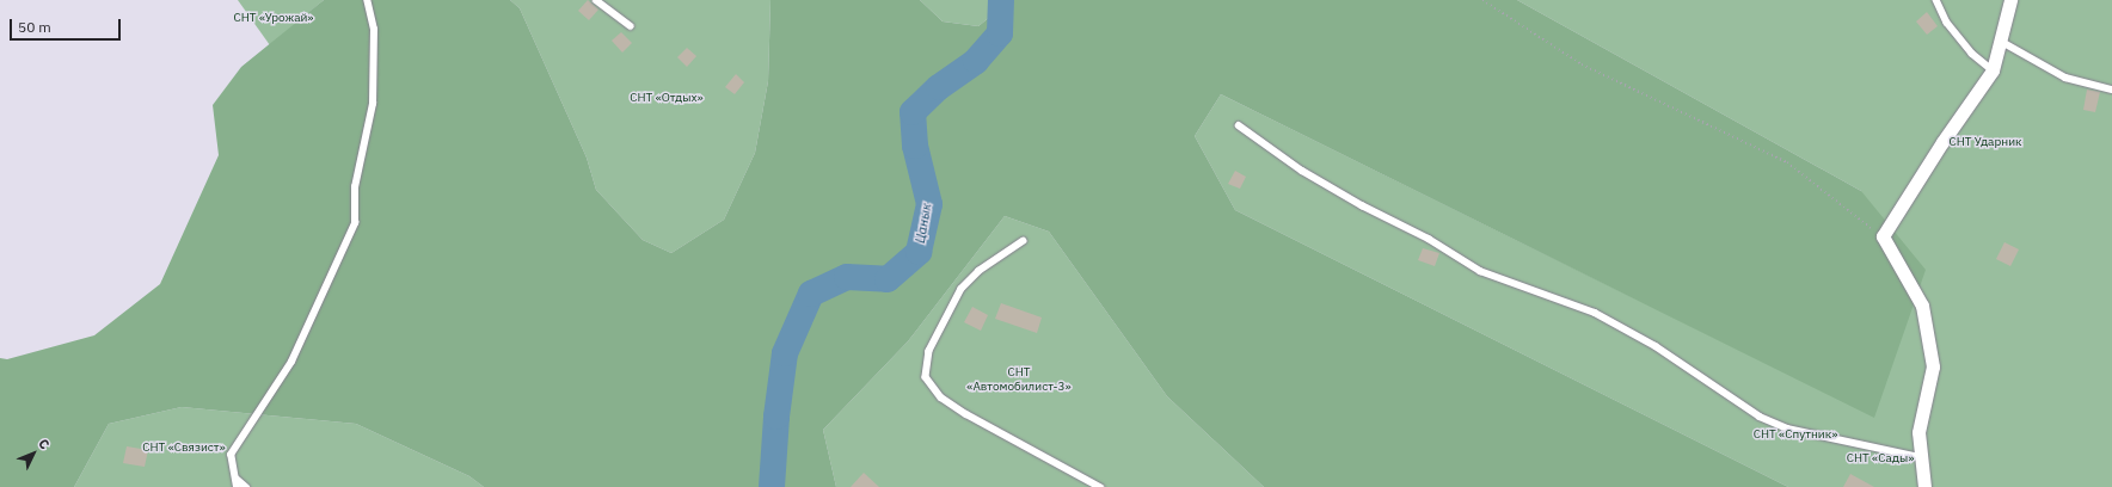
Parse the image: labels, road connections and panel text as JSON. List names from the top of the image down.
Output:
{
  "water": ["Цанык"],
  "parks": [
    "СНТ «Урожай»",
    "СНТ «Отдых»",
    "СНТ Ударник",
    "СНТ «Автомобилист-3»",
    "СНТ «Спутник»",
    "СНТ «Связист»",
    "СНТ «Сады»"
  ],
  "scale_bar": "50 m",
  "north": "top right"
}
